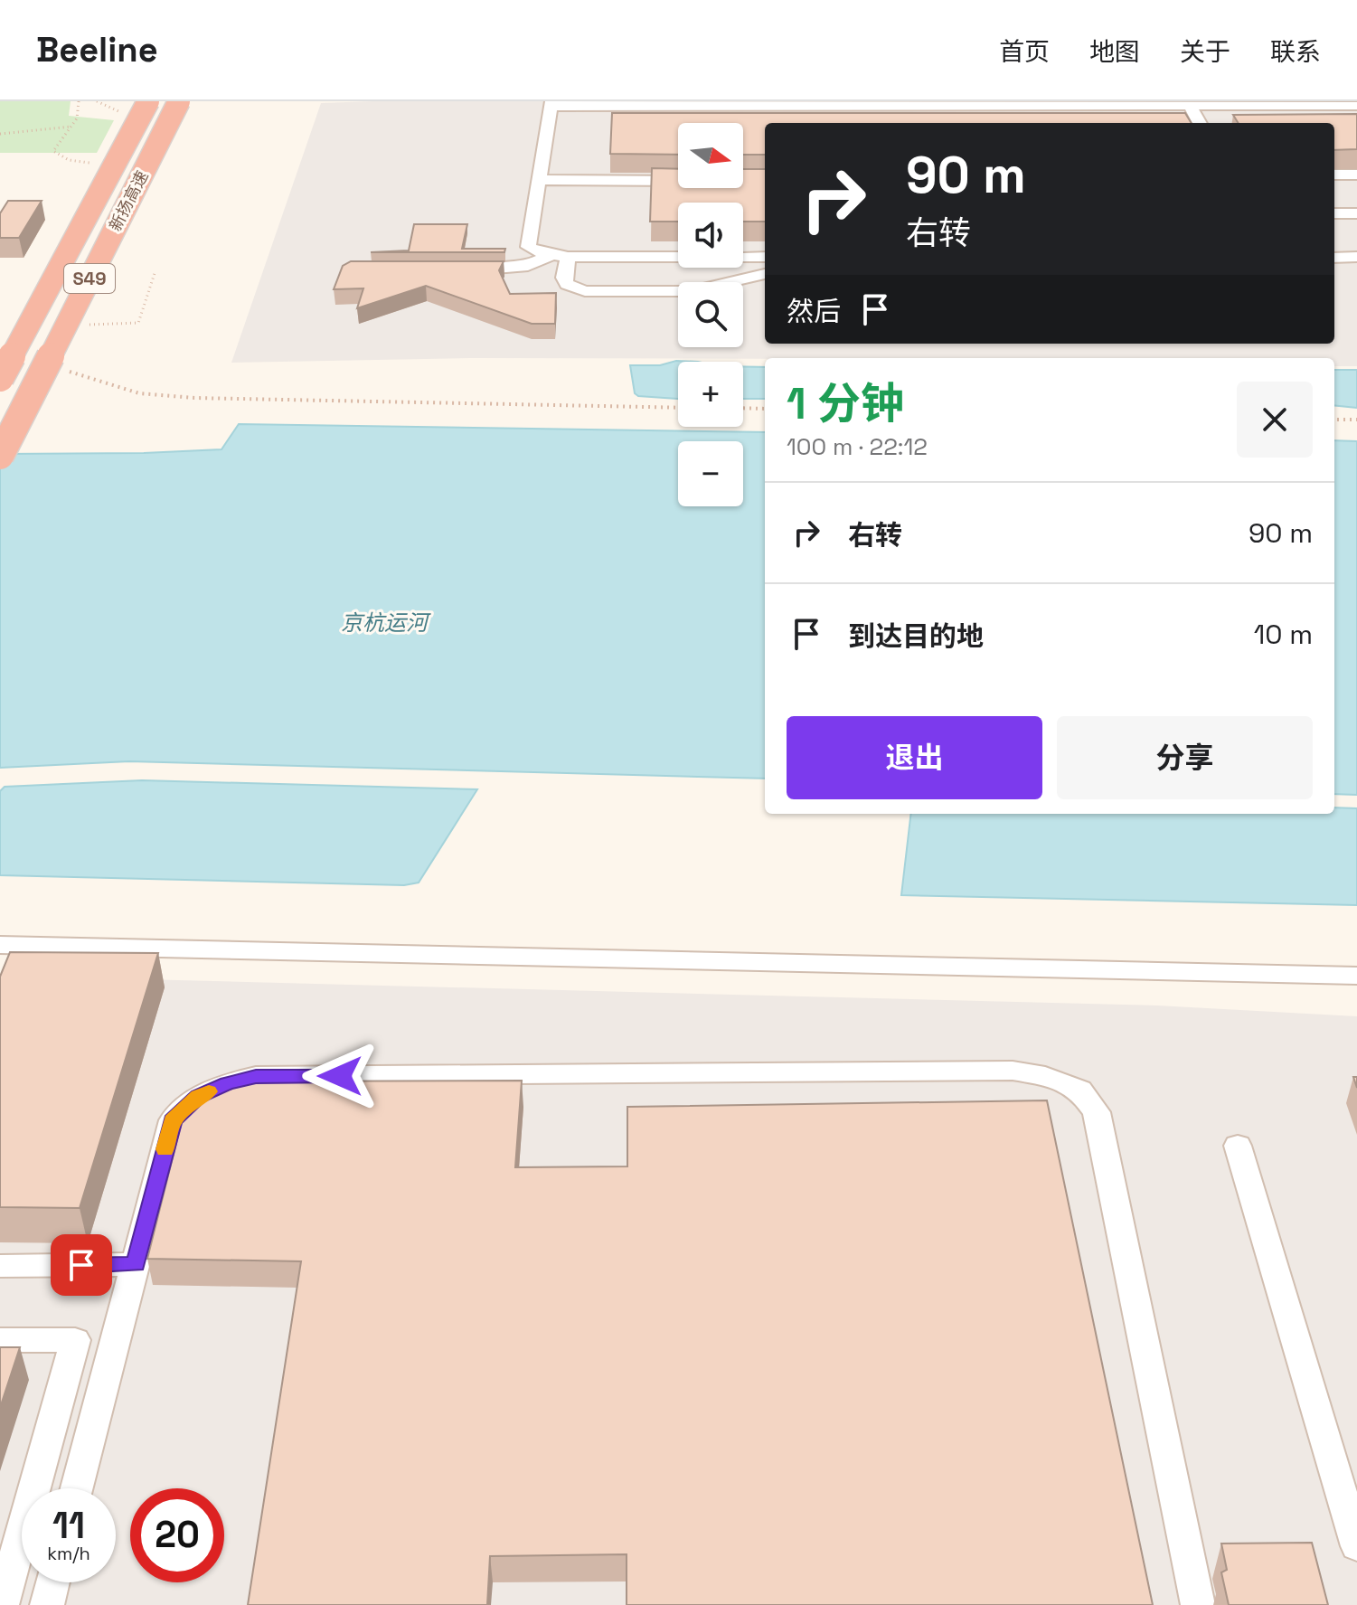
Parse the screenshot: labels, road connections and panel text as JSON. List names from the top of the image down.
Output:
{
  "streets": {
    "highway": ["新扬高速", "S49"]
  },
  "water": ["京杭运河"],
  "north": "right",
  "page": {
    "header": "Beeline",
    "nav": [
      "首页",
      "地图",
      "关于",
      "联系"
    ],
    "map_buttons": ["+", "−"],
    "turn": ["90 m", "右转"],
    "then": "然后",
    "heading": ["1 分钟", "100 m · 22:12"],
    "list": [
      {
        "name": "右转",
        "value": "90 m"
      },
      {
        "name": "到达目的地",
        "value": "10 m"
      }
    ],
    "buttons": ["退出", "分享"],
    "speed": "11 km/h",
    "limit": "20"
  }
}
